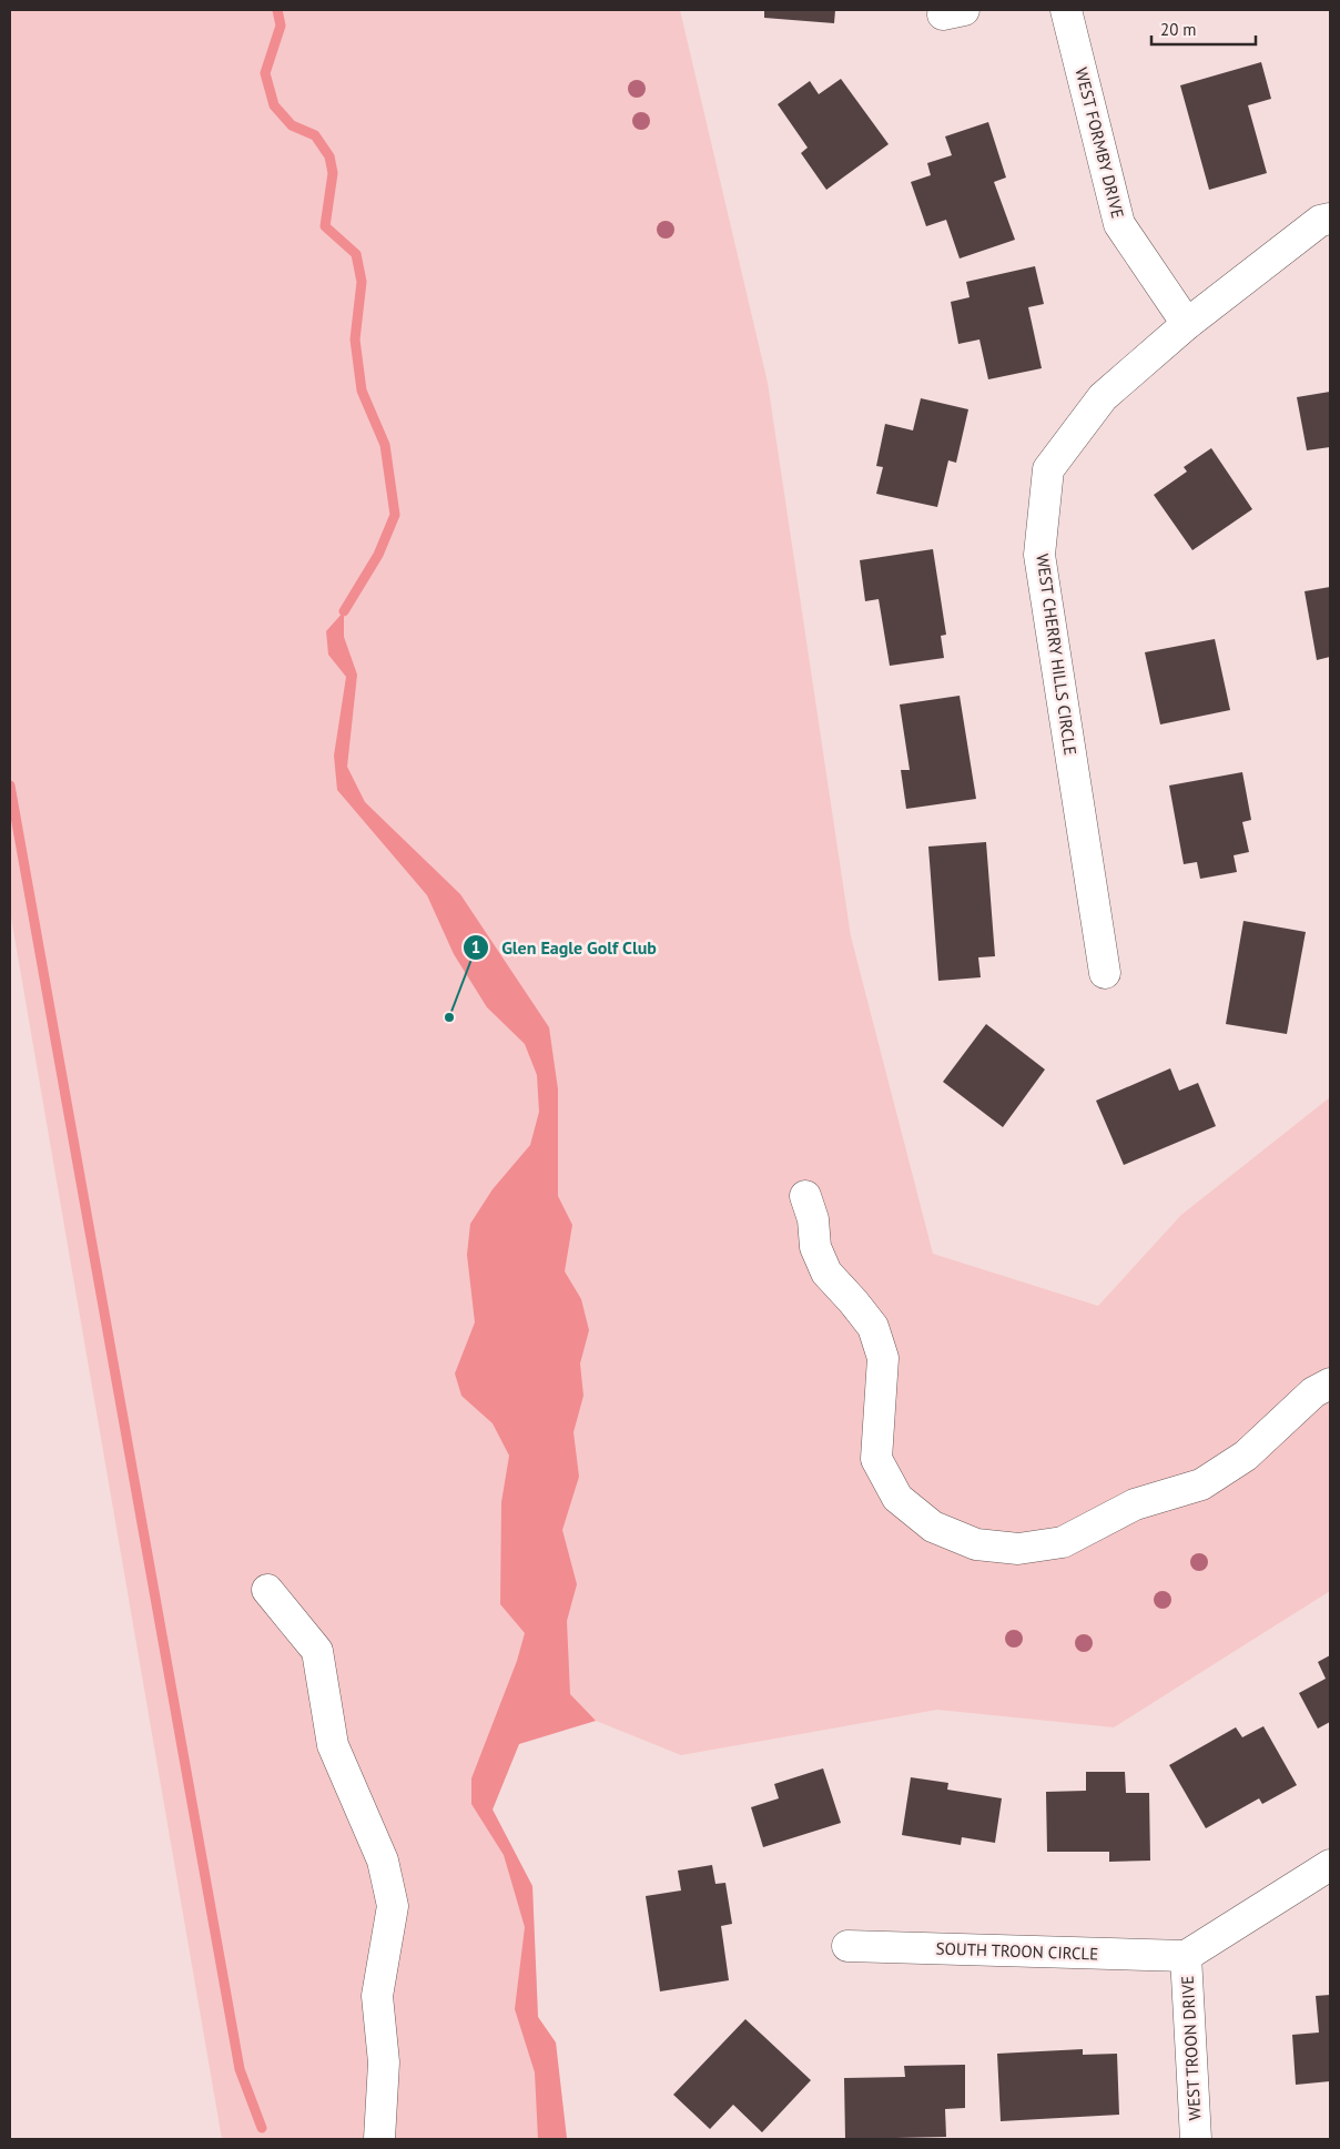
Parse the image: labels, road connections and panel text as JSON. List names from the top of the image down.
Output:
{
  "streets": {
    "street": [
      "WEST FORMBY DRIVE",
      "WEST CHERRY HILLS CIRCLE",
      "SOUTH TROON CIRCLE",
      "WEST TROON DRIVE"
    ]
  },
  "crossings": [
    ["WEST FORMBY DRIVE", "WEST CHERRY HILLS CIRCLE"],
    ["SOUTH TROON CIRCLE", "WEST TROON DRIVE"]
  ],
  "places": ["Glen Eagle Golf Club"],
  "scale_bar": "20 m"
}
